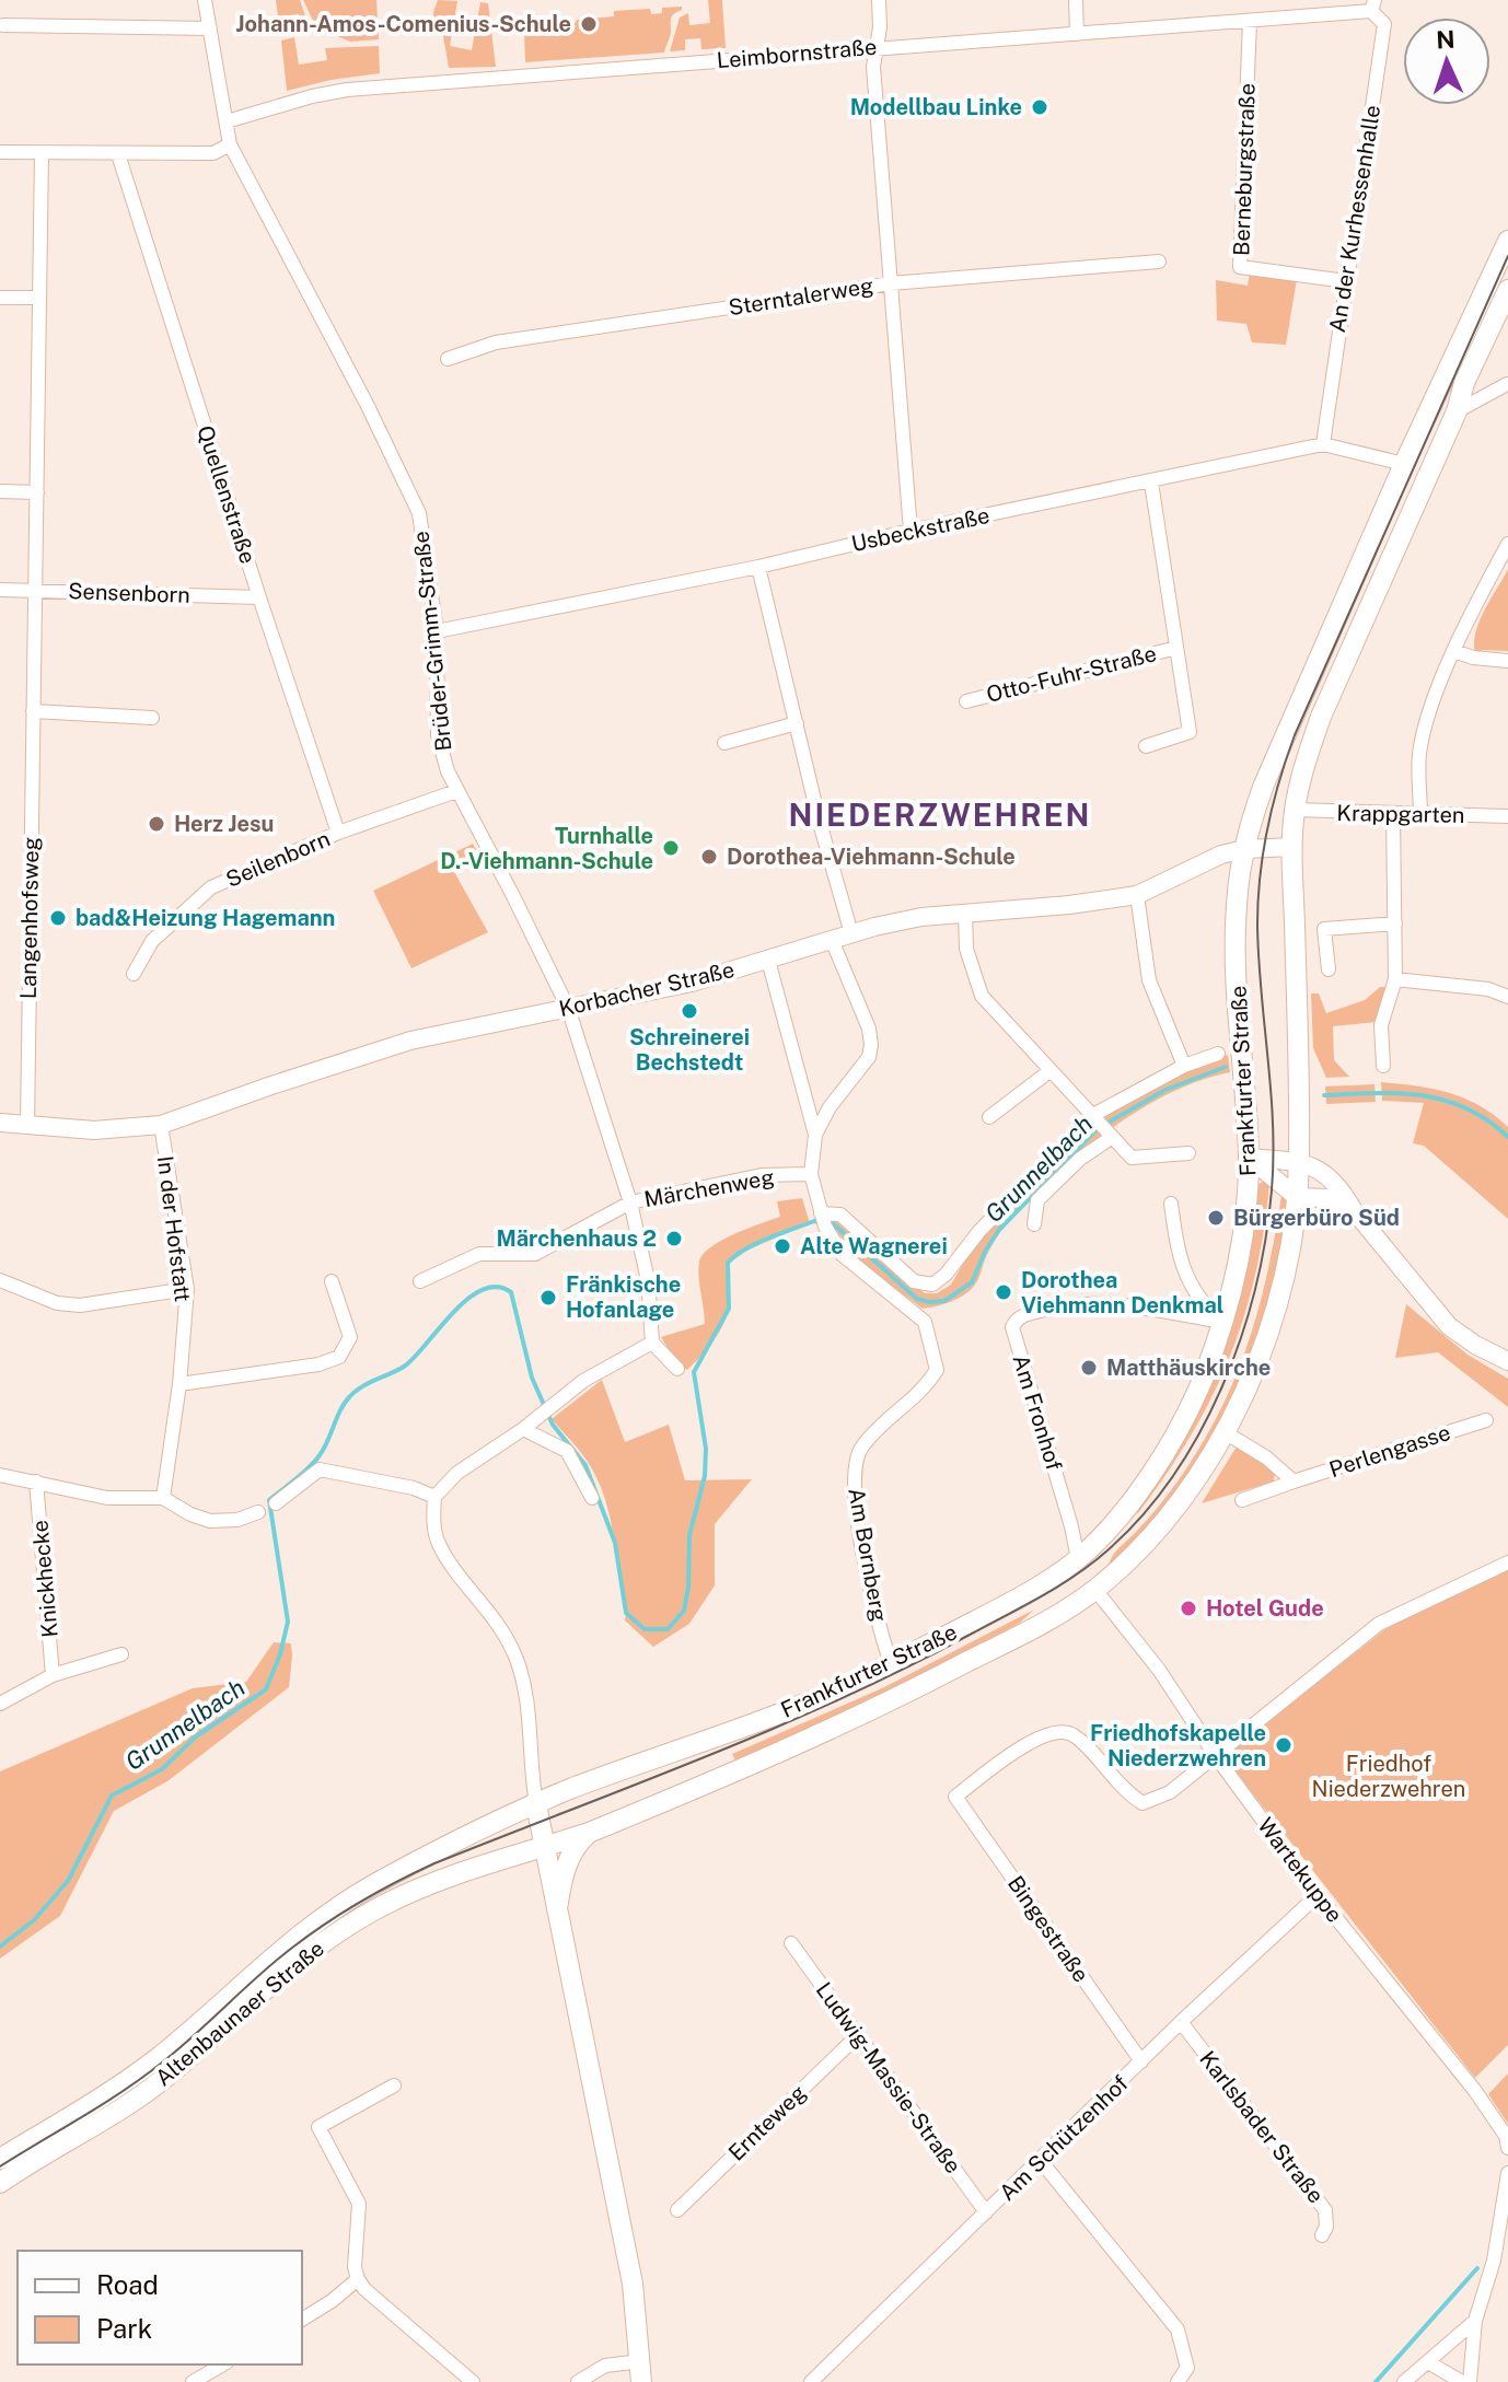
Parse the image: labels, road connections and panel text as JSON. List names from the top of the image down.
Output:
{
  "streets": {
    "main road": ["Frankfurter Straße", "Altenbaunaer Straße"],
    "street": [
      "Leimbornstraße",
      "Berneburgstraße",
      "An der Kurhessenhalle",
      "Sterntalerweg",
      "Quellenstraße",
      "Usbeckstraße",
      "Sensenborn",
      "Brüder-Grimm-Straße",
      "Otto-Fuhr-Straße",
      "Krappgarten",
      "Seilenborn",
      "Langenhofsweg",
      "Korbacher Straße",
      "Märchenweg",
      "In der Hofstatt",
      "Am Fronhof",
      "Perlengasse",
      "Am Bornberg",
      "Knickhecke",
      "Wartekuppe",
      "Bingestraße",
      "Ludwig-Massie-Straße",
      "Ernteweg",
      "Karlsbader Straße",
      "Am Schützenhof"
    ]
  },
  "crossings": [
    ["Leimbornstraße", "Berneburgstraße"],
    ["Leimbornstraße", "An der Kurhessenhalle"],
    ["Leimbornstraße", "Brüder-Grimm-Straße"],
    ["Berneburgstraße", "An der Kurhessenhalle"],
    ["An der Kurhessenhalle", "Usbeckstraße"],
    ["Quellenstraße", "Sensenborn"],
    ["Quellenstraße", "Seilenborn"],
    ["Usbeckstraße", "Brüder-Grimm-Straße"],
    ["Usbeckstraße", "Otto-Fuhr-Straße"],
    ["Usbeckstraße", "Frankfurter Straße"],
    ["Sensenborn", "Langenhofsweg"],
    ["Brüder-Grimm-Straße", "Seilenborn"],
    ["Brüder-Grimm-Straße", "Korbacher Straße"],
    ["Brüder-Grimm-Straße", "Märchenweg"],
    ["Krappgarten", "Frankfurter Straße"],
    ["Langenhofsweg", "Korbacher Straße"],
    ["Korbacher Straße", "Frankfurter Straße"],
    ["Korbacher Straße", "In der Hofstatt"],
    ["Frankfurter Straße", "Am Fronhof"],
    ["Frankfurter Straße", "Am Bornberg"],
    ["Frankfurter Straße", "Wartekuppe"],
    ["Frankfurter Straße", "Altenbaunaer Straße"],
    ["Wartekuppe", "Bingestraße"],
    ["Wartekuppe", "Am Schützenhof"],
    ["Bingestraße", "Am Schützenhof"],
    ["Ludwig-Massie-Straße", "Ernteweg"],
    ["Ludwig-Massie-Straße", "Am Schützenhof"],
    ["Karlsbader Straße", "Am Schützenhof"]
  ],
  "districts": ["NIEDERZWEHREN"],
  "water": ["Grunnelbach"],
  "parks": ["Friedhof Niederzwehren"],
  "places": [
    "Johann-Amos-Comenius-Schule",
    "Modellbau Linke",
    "Herz Jesu",
    "Turnhalle D.-Viehmann-Schule",
    "Dorothea-Viehmann-Schule",
    "bad&Heizung Hagemann",
    "Schreinerei Bechstedt",
    "Bürgerbüro Süd",
    "Märchenhaus 2",
    "Alte Wagnerei",
    "Dorothea Viehmann Denkmal",
    "Fränkische Hofanlage",
    "Matthäuskirche",
    "Hotel Gude",
    "Friedhofskapelle Niederzwehren"
  ],
  "legend": ["Road", "Park"],
  "north": "top"
}
